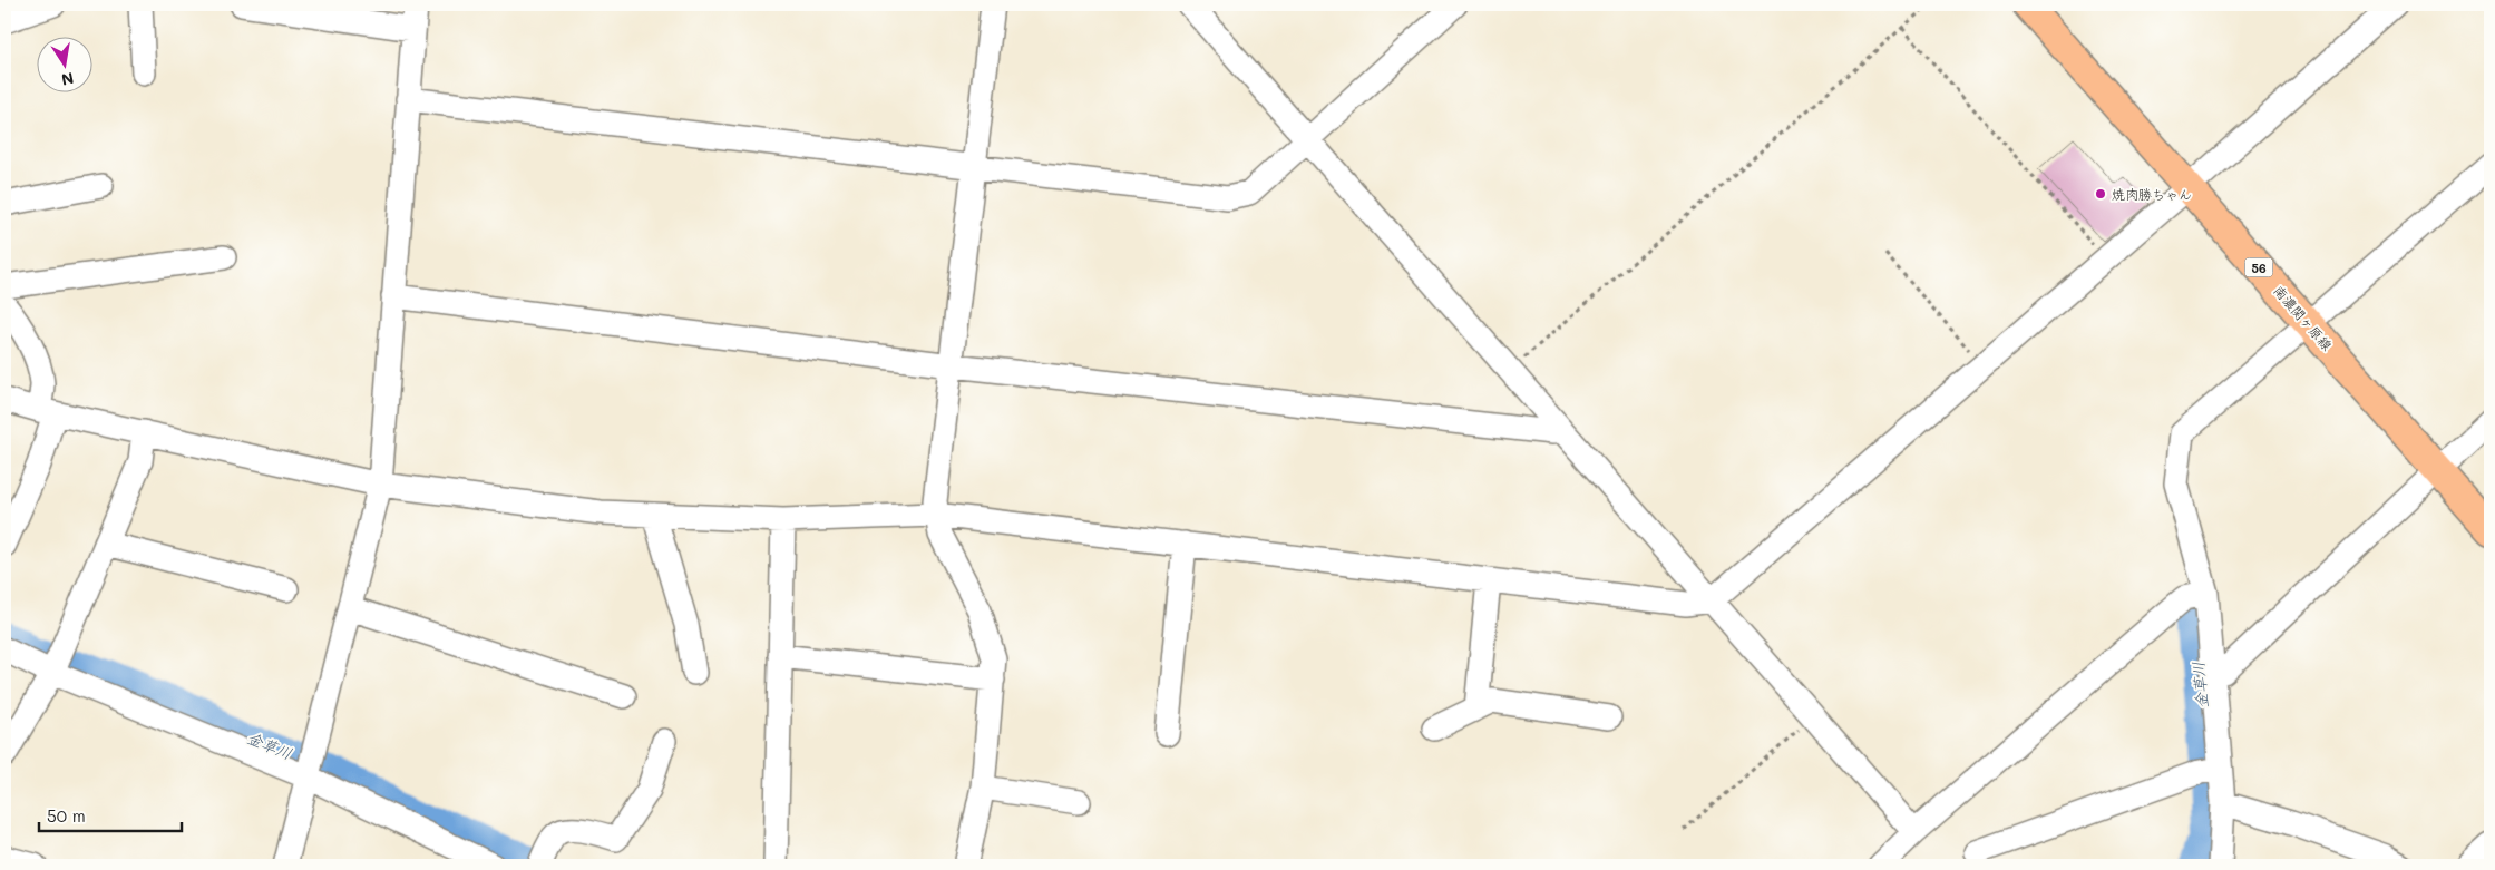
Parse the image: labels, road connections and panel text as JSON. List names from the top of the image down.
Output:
{
  "streets": {
    "main road": ["56", "南濃関ヶ原線"]
  },
  "water": ["金草川"],
  "places": ["焼肉勝ちゃん"],
  "scale_bar": "50 m",
  "north": "bottom"
}
